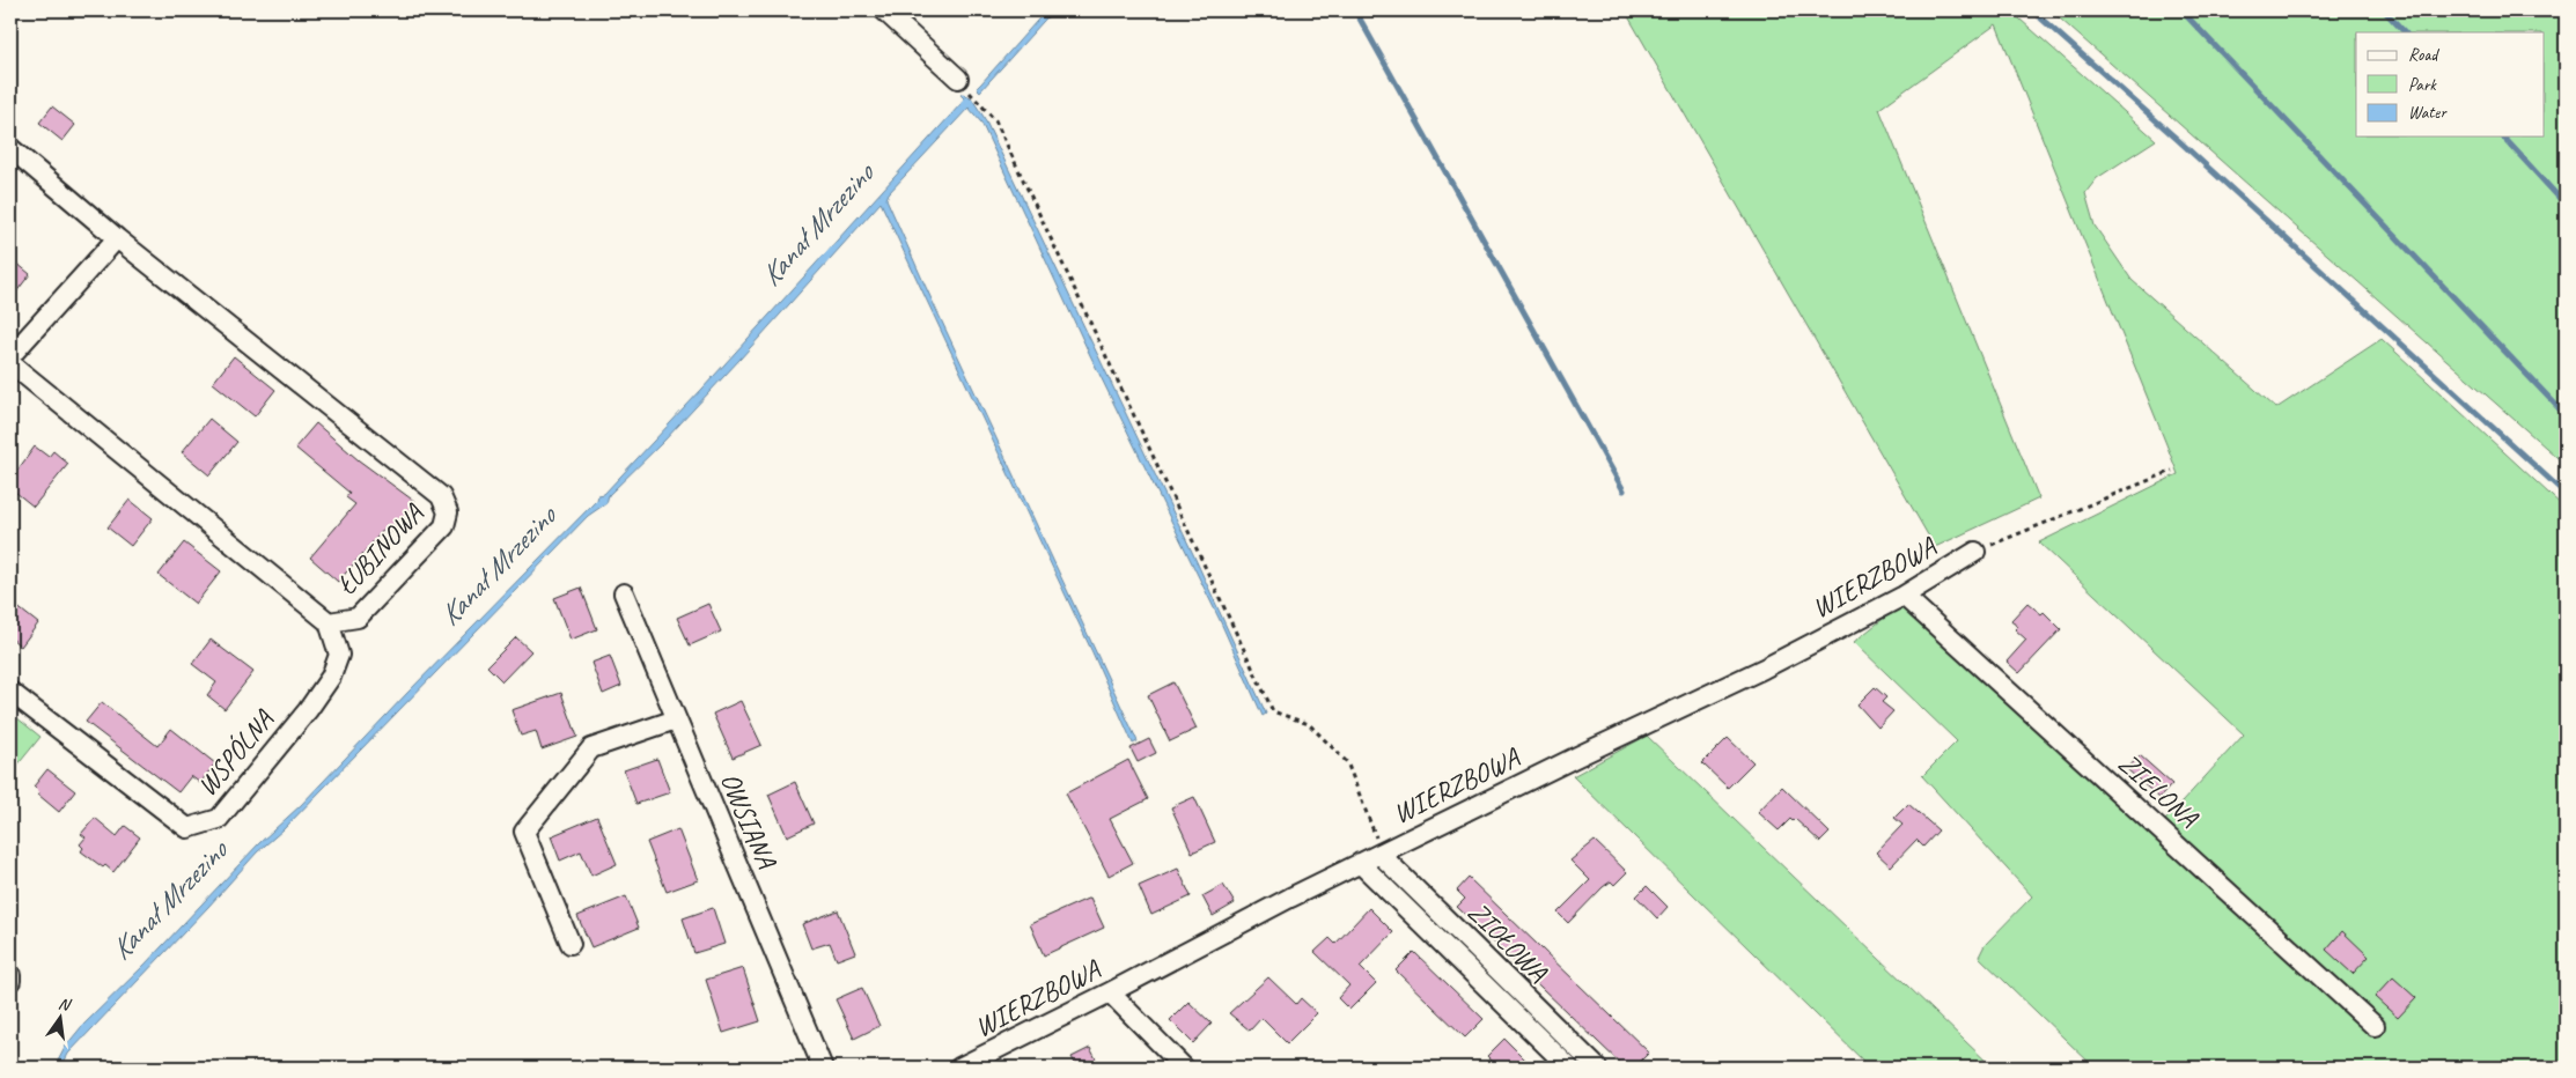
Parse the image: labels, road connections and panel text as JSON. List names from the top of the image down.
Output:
{
  "streets": {
    "street": [
      "ŁUBINOWA",
      "WIERZBOWA",
      "WSPÓLNA",
      "ZIELONA",
      "OWSIANA",
      "ZIOŁOWA"
    ]
  },
  "crossings": [
    ["ŁUBINOWA", "WSPÓLNA"],
    ["WIERZBOWA", "ZIELONA"],
    ["WIERZBOWA", "ZIOŁOWA"]
  ],
  "water": ["Kanał Mrzezino"],
  "legend": ["Road", "Park", "Water"],
  "north": "top"
}
